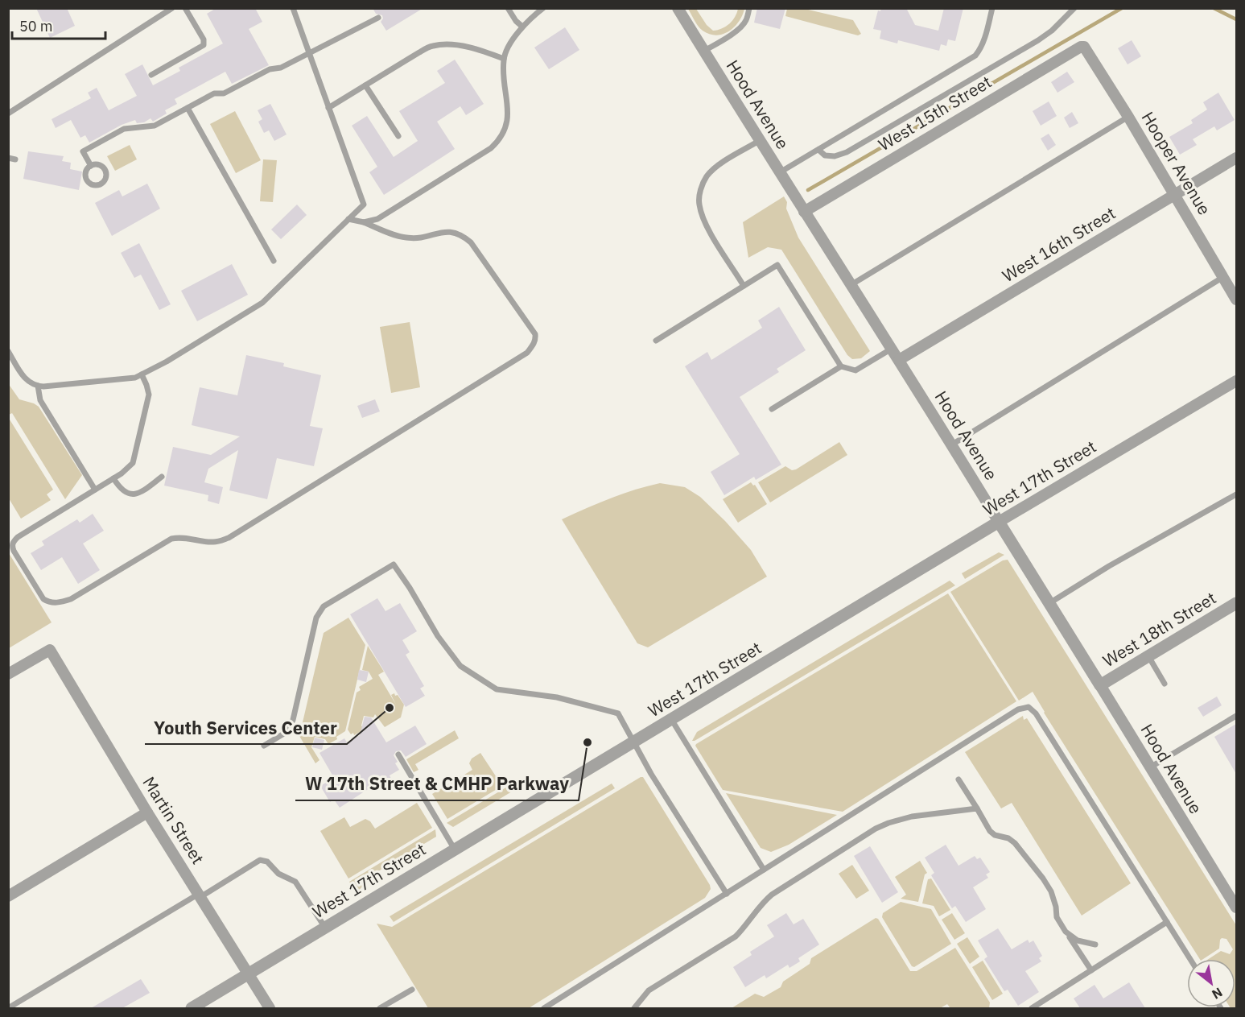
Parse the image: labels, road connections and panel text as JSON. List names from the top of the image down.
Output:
{
  "streets": {
    "street": [
      "Hood Avenue",
      "West 15th Street",
      "Hooper Avenue",
      "West 16th Street",
      "West 17th Street",
      "West 18th Street",
      "Martin Street"
    ]
  },
  "crossings": [
    ["Hood Avenue", "West 15th Street"],
    ["Hood Avenue", "West 16th Street"],
    ["Hood Avenue", "West 17th Street"],
    ["Hood Avenue", "West 18th Street"],
    ["West 15th Street", "Hooper Avenue"],
    ["Hooper Avenue", "West 16th Street"],
    ["West 17th Street", "Martin Street"]
  ],
  "places": ["Youth Services Center", "W 17th Street & CMHP Parkway"],
  "scale_bar": "50 m",
  "north": "bottom right"
}
